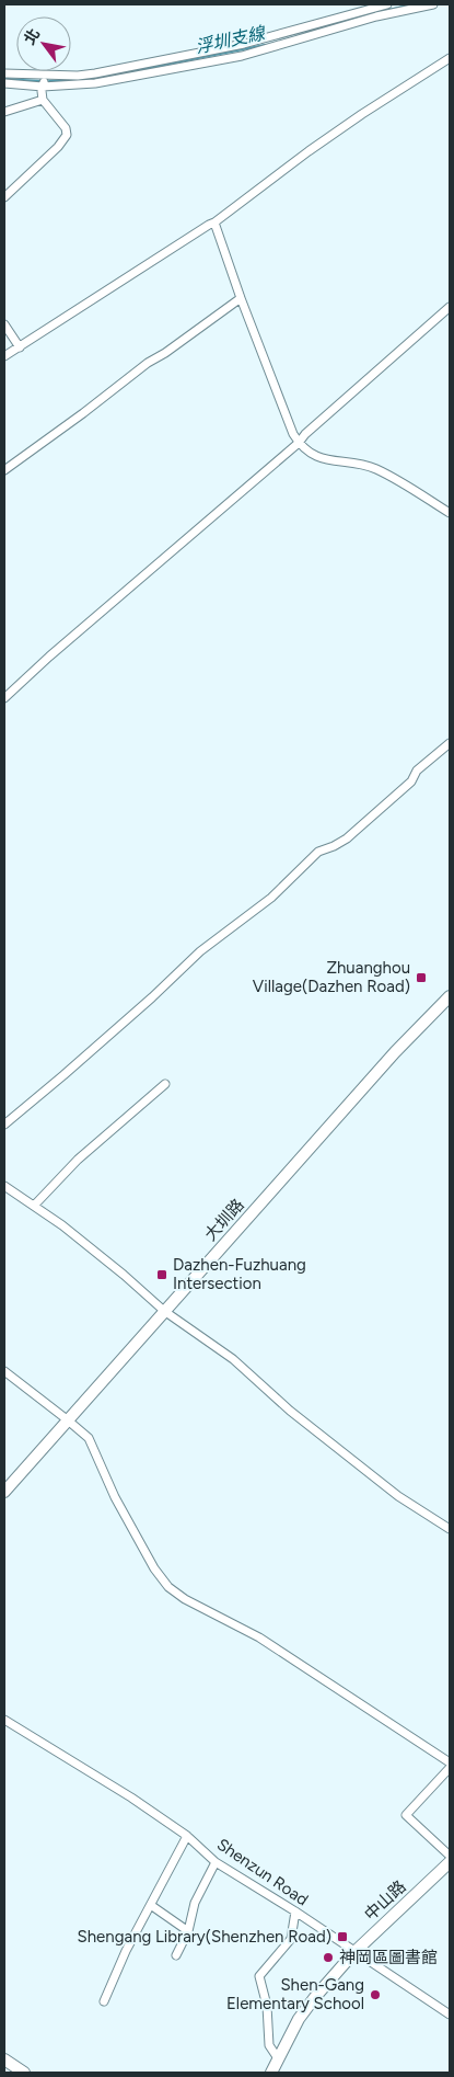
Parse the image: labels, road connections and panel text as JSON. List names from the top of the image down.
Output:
{
  "streets": {
    "street": ["大圳路", "Shenzun Road", "中山路"]
  },
  "crossings": [
    ["Shenzun Road", "中山路"]
  ],
  "water": ["浮圳支線"],
  "places": {
    "transit": ["Zhuanghou Village(Dazhen Road)", "Dazhen-Fuzhuang Intersection", "Shengang Library(Shenzhen Road)"],
    "other": ["神岡區圖書館", "Shen-Gang Elementary School"]
  },
  "north": "top left"
}
